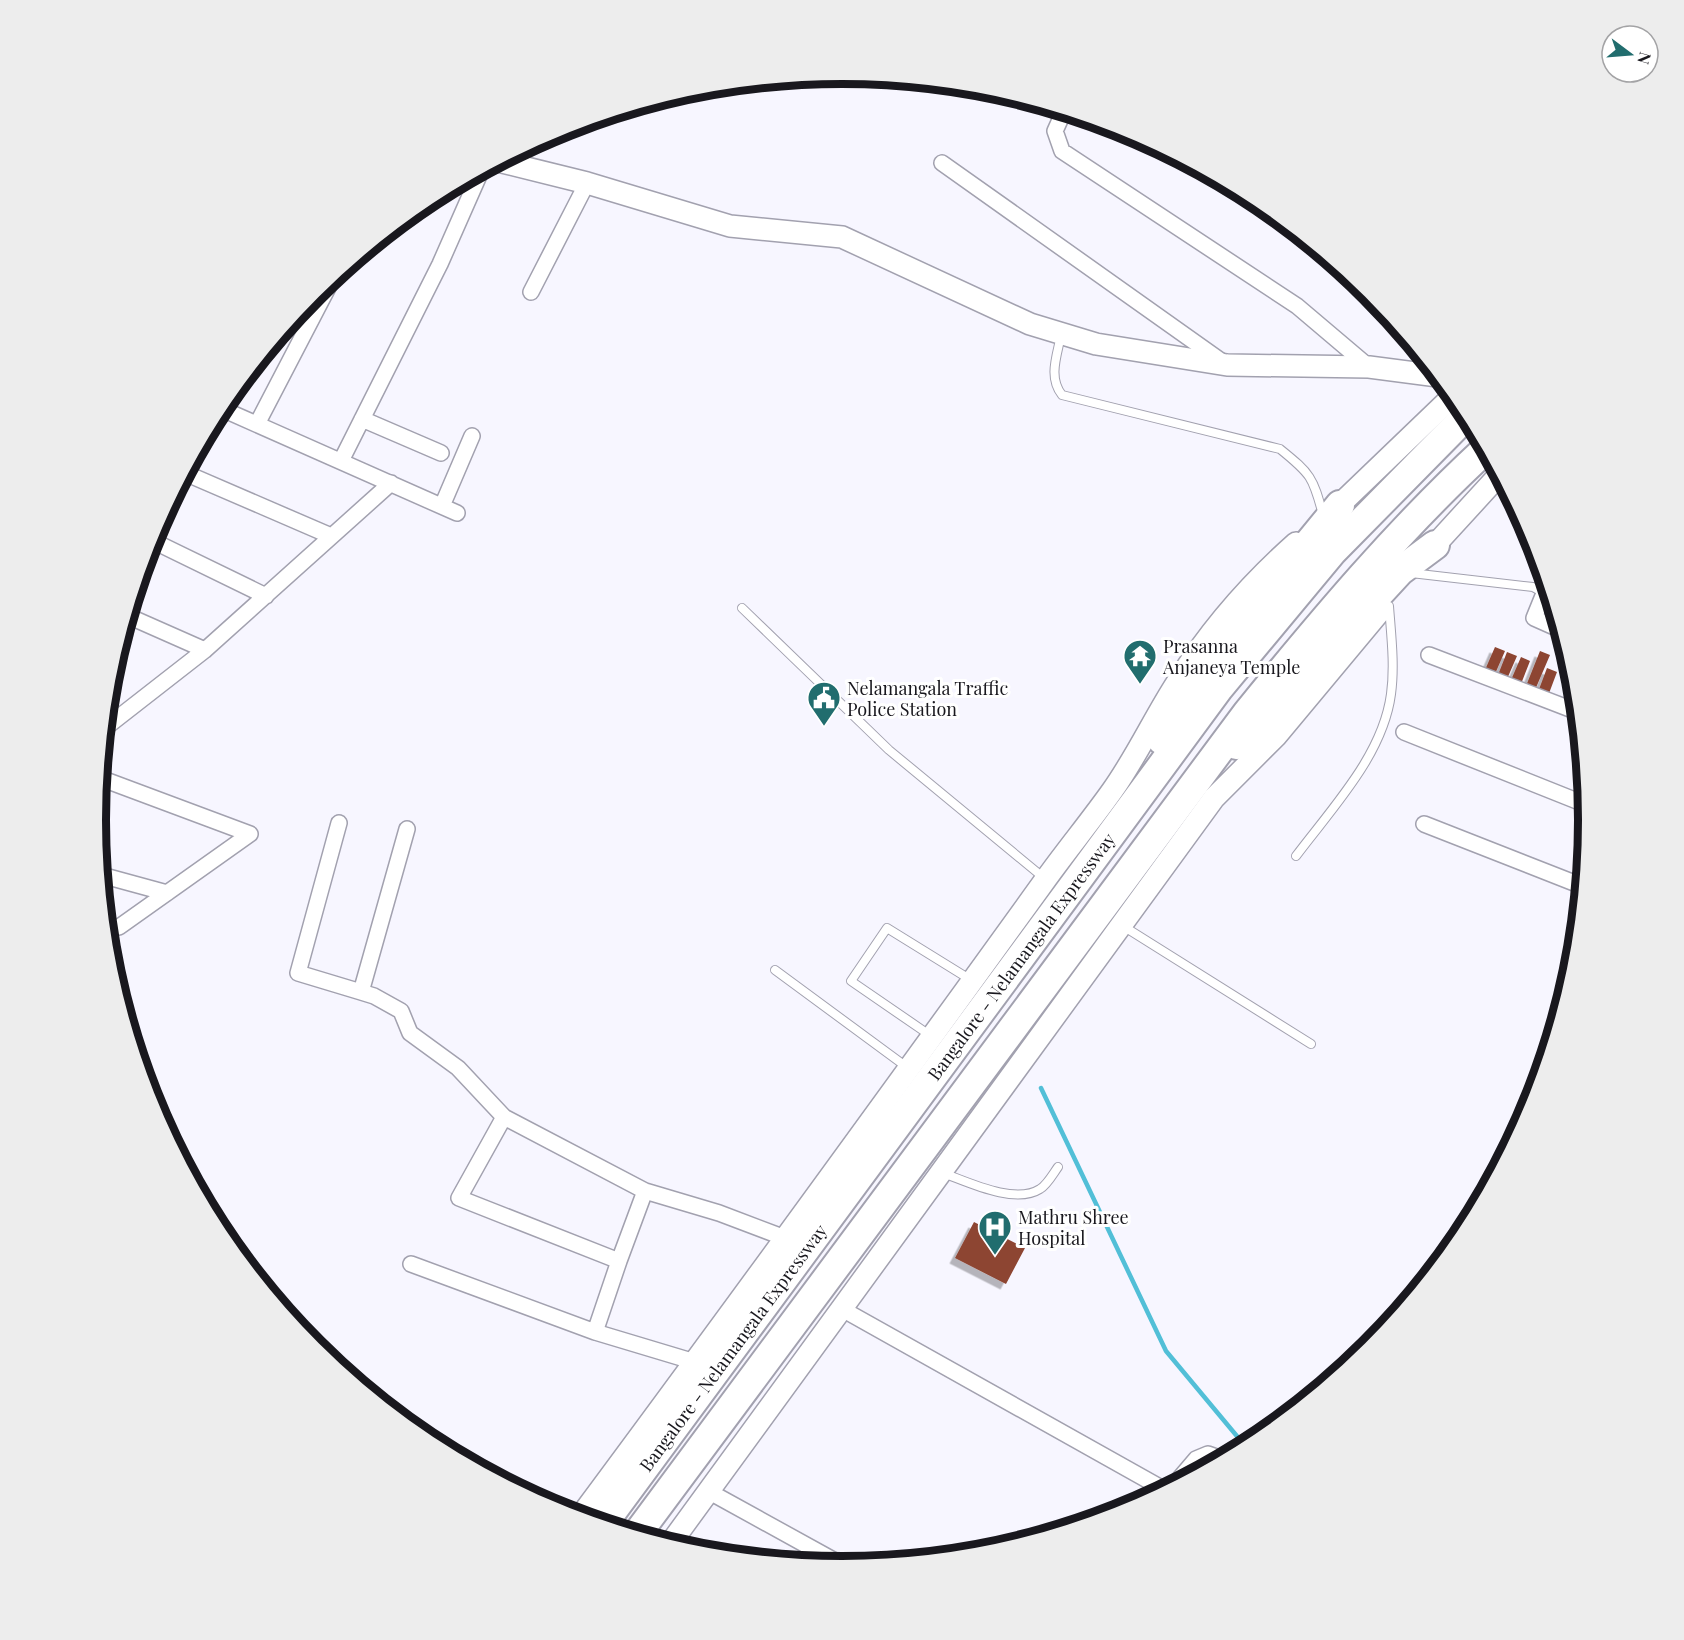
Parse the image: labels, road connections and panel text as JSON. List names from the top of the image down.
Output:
{
  "streets": {
    "highway": ["Bangalore - Nelamangala Expressway"]
  },
  "places": {
    "temple": ["Prasanna Anjaneya Temple"],
    "public building": ["Nelamangala Traffic Police Station"],
    "hospital": ["Mathru Shree Hospital"]
  },
  "north": "right"
}
